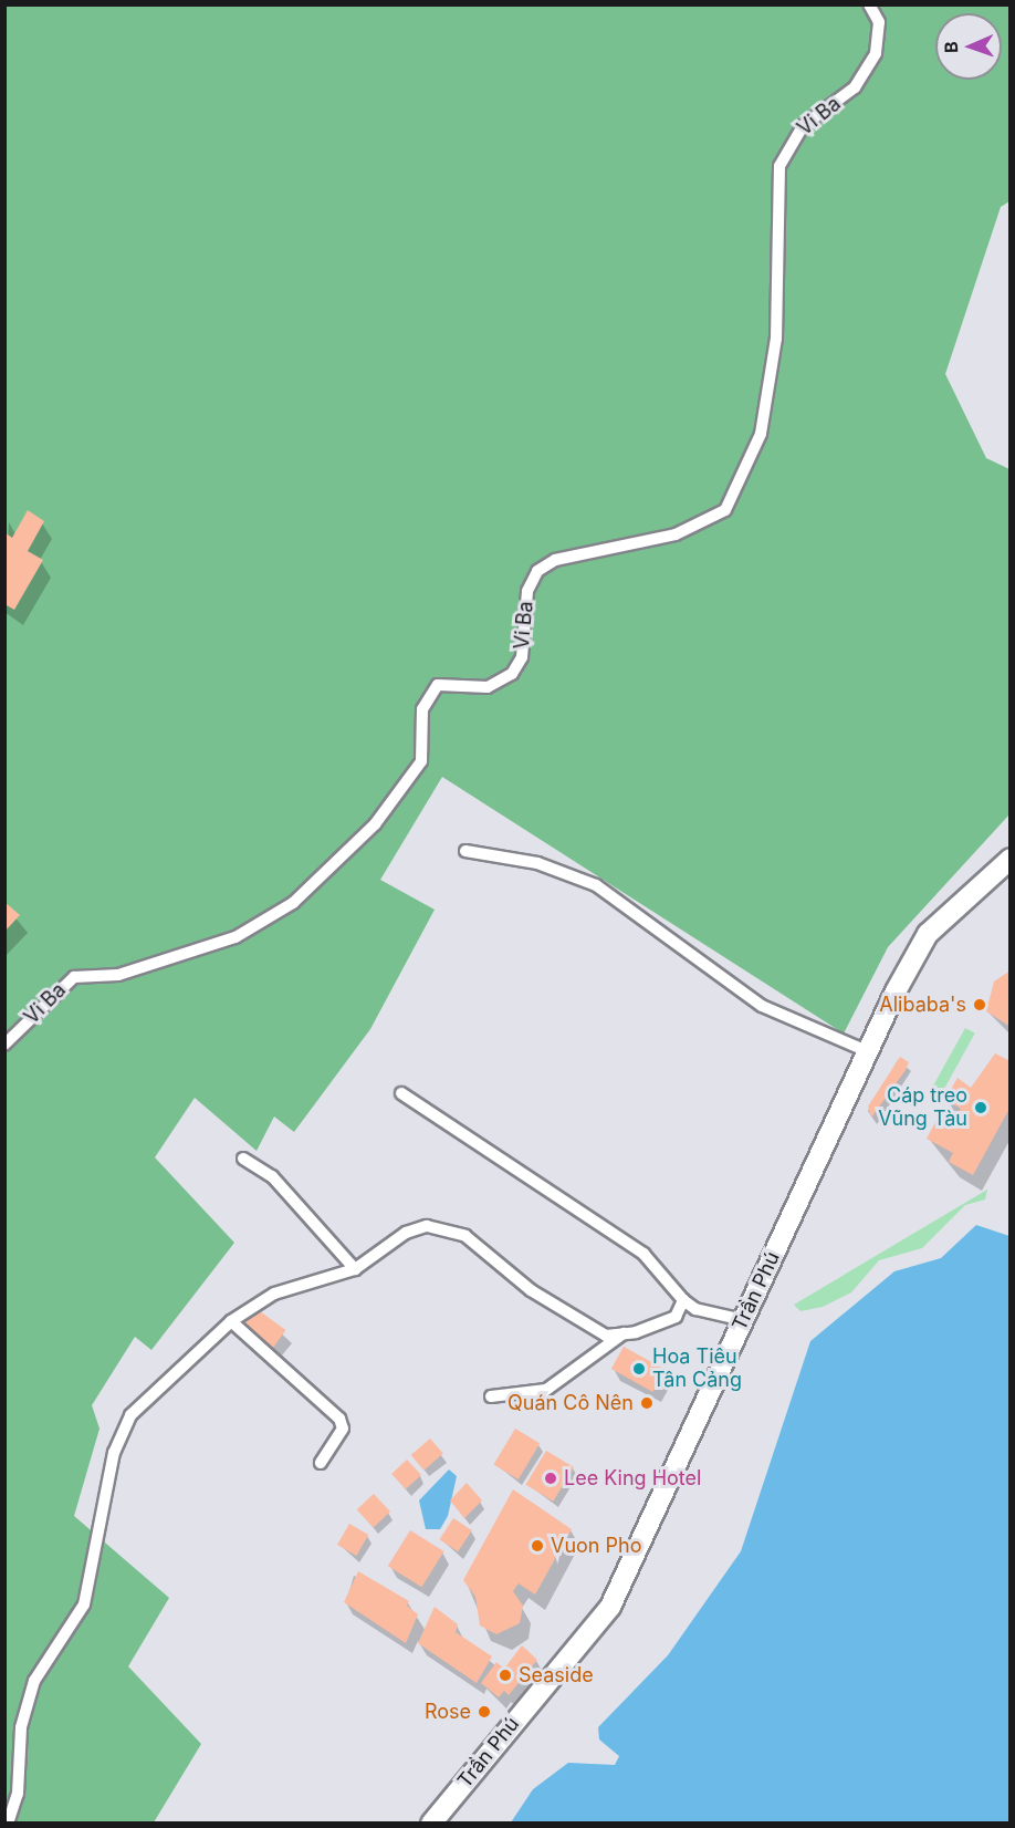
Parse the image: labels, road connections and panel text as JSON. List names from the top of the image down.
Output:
{
  "streets": {
    "main road": ["Trần Phú"],
    "street": ["Vi Ba"]
  },
  "places": [
    "Alibaba's",
    "Cáp treo Vũng Tàu",
    "Hoa Tiêu Tân Cảng",
    "Quán Cô Nên",
    "Lee King Hotel",
    "Vuon Pho",
    "Seaside",
    "Rose"
  ],
  "north": "left"
}
